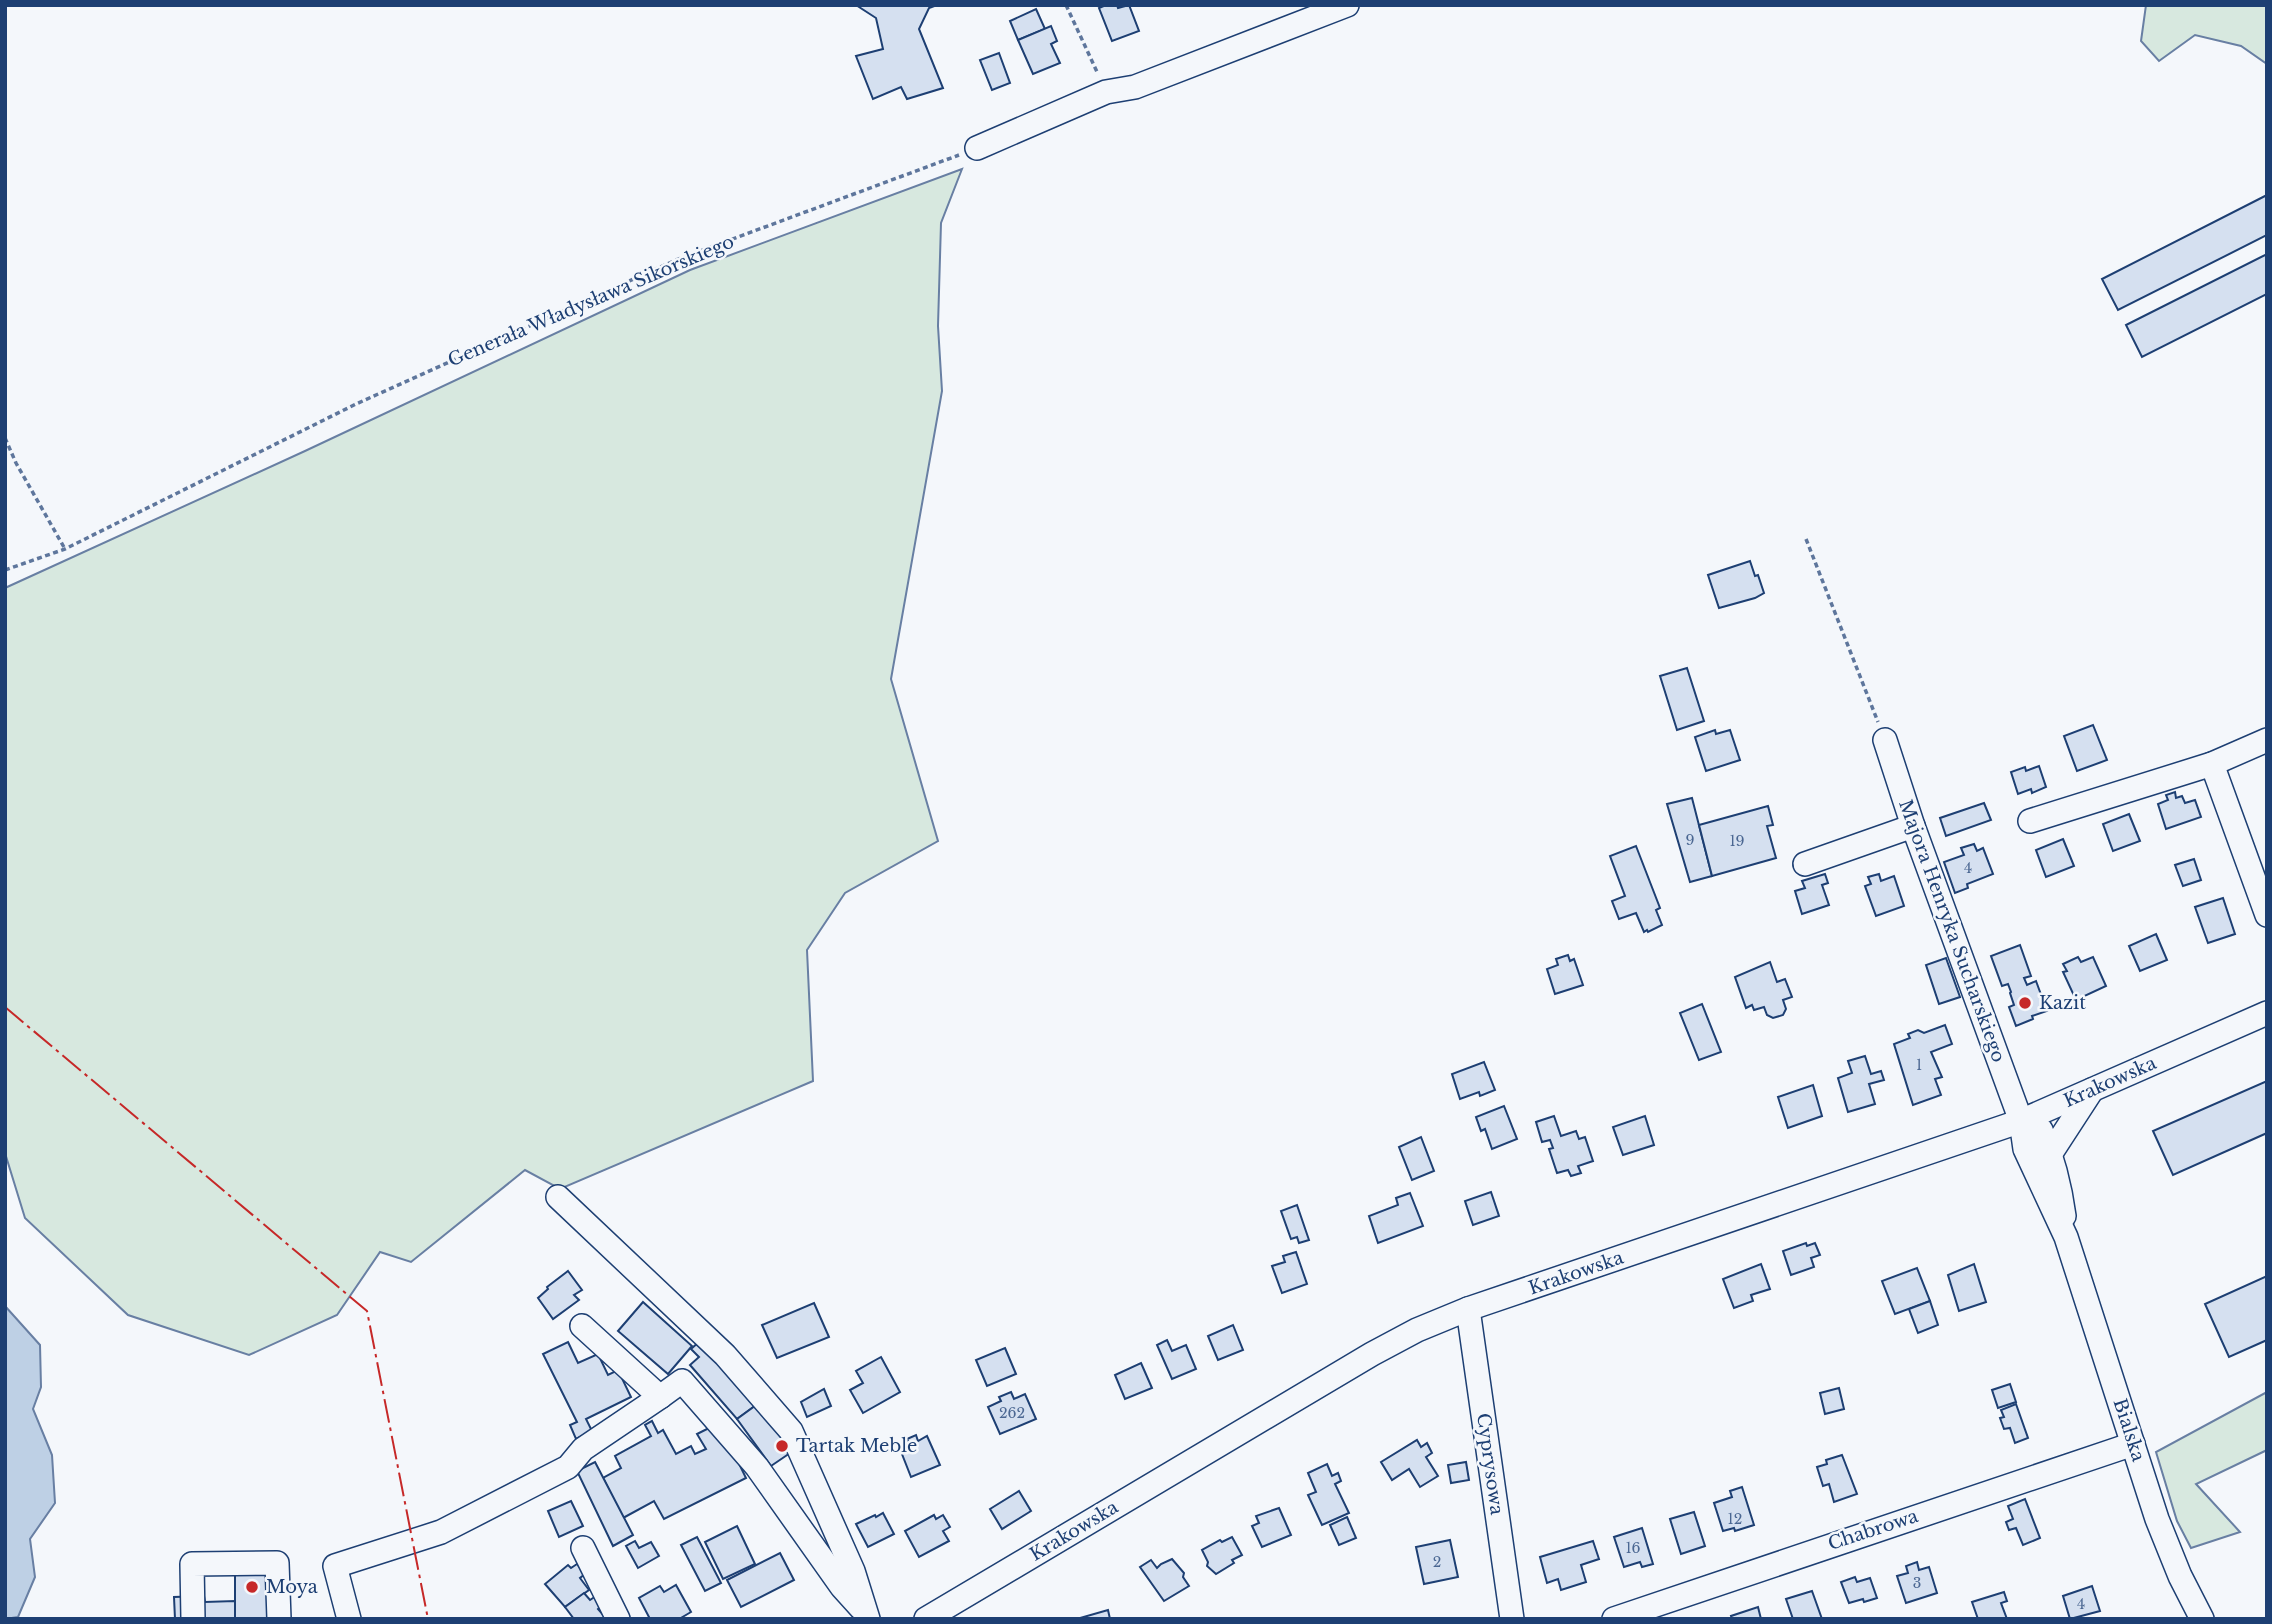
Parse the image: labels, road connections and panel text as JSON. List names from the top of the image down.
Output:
{
  "streets": {
    "street": [
      "Majora Henryka Sucharskiego",
      "Krakowska",
      "Bialska",
      "Cyprysowa",
      "Chabrowa"
    ],
    "path": ["Generała Władysława Sikorskiego"]
  },
  "crossings": [
    ["Majora Henryka Sucharskiego", "Krakowska"],
    ["Majora Henryka Sucharskiego", "Bialska"],
    ["Krakowska", "Bialska"],
    ["Krakowska", "Cyprysowa"],
    ["Bialska", "Chabrowa"]
  ],
  "places": ["Kazit", "Tartak Meble", "Moya"],
  "house_numbers": [
    "9",
    "19",
    "4",
    "1",
    "262",
    "12",
    "16",
    "2",
    "3",
    "4"
  ]
}
